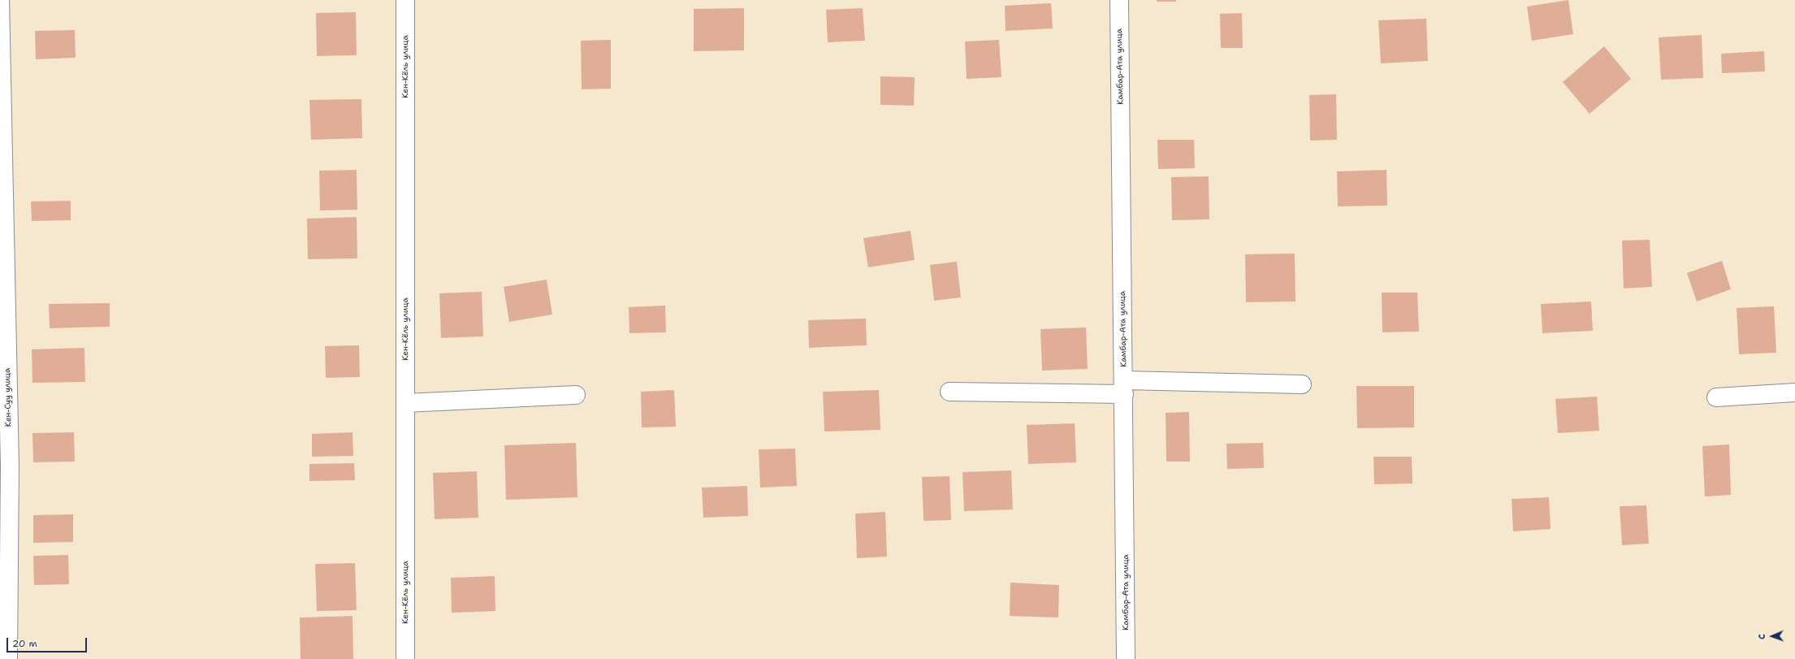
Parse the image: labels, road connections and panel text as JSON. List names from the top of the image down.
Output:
{
  "streets": {
    "street": ["Кен-Кёль улица", "Камбар-Ата улица", "Кен-Суу улица"]
  },
  "scale_bar": "20 m",
  "north": "left"
}
